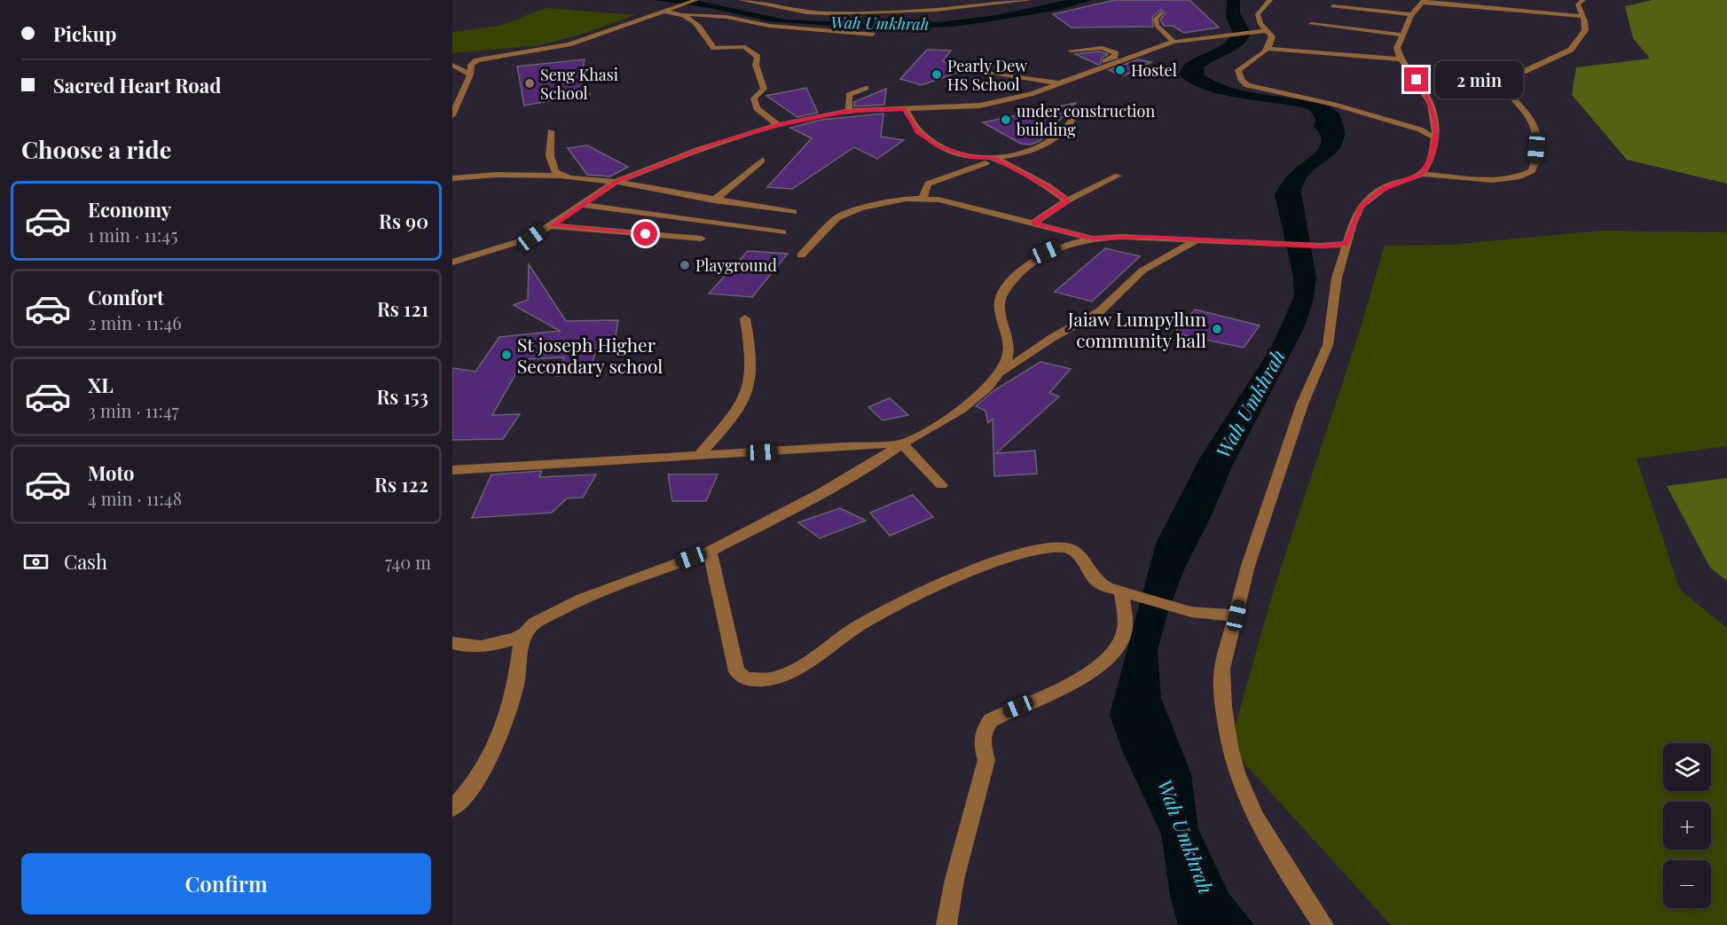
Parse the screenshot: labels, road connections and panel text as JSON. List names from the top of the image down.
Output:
{
  "water": ["Wah Umkhrah"],
  "places": [
    "Hostel",
    "Pearly Dew HS School",
    "Seng Khasi School",
    "under construction building",
    "Playground",
    "Jaiaw Lumpyllun community hall",
    "St joseph Higher Secondary school"
  ],
  "page": {
    "banner": ["Pickup", "Sacred Heart Road"],
    "bubble": "2 min",
    "heading": "Choose a ride",
    "list": [
      {
        "name": "Economy",
        "note": "1 min · 11:45",
        "value": "Rs 90"
      },
      {
        "name": "Comfort",
        "note": "2 min · 11:46",
        "value": "Rs 121"
      },
      {
        "name": "XL",
        "note": "3 min · 11:47",
        "value": "Rs 153"
      },
      {
        "name": "Moto",
        "note": "4 min · 11:48",
        "value": "Rs 122"
      }
    ],
    "pay": ["Cash", "740 m"],
    "map_buttons": ["+", "−"],
    "buttons": "Confirm"
  }
}
